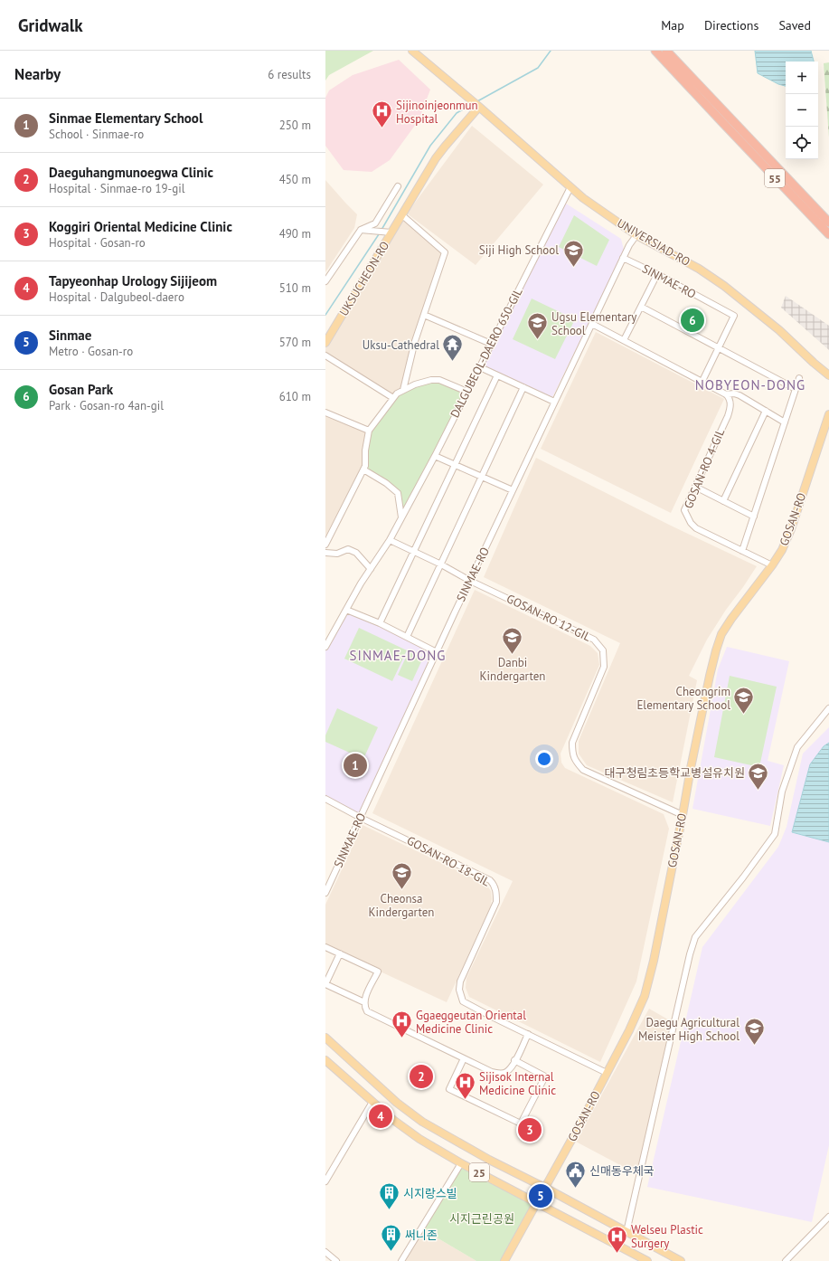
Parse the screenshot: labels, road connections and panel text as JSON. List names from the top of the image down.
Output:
{
  "streets": {
    "highway": ["55"],
    "main road": [
      "UNIVERSIAD-RO",
      "UKSUCHEON-RO",
      "GOSAN-RO",
      "25"
    ],
    "street": [
      "SINMAE-RO",
      "DALGUBEOL-DAERO 650-GIL",
      "GOSAN-RO 4-GIL",
      "GOSAN-RO 12-GIL",
      "GOSAN-RO 18-GIL"
    ]
  },
  "crossings": [
    ["UNIVERSIAD-RO", "UKSUCHEON-RO"],
    ["UNIVERSIAD-RO", "SINMAE-RO"],
    ["UNIVERSIAD-RO", "DALGUBEOL-DAERO 650-GIL"],
    ["SINMAE-RO", "GOSAN-RO 12-GIL"],
    ["SINMAE-RO", "GOSAN-RO 18-GIL"],
    ["DALGUBEOL-DAERO 650-GIL", "GOSAN-RO 12-GIL"],
    ["GOSAN-RO 4-GIL", "GOSAN-RO"],
    ["GOSAN-RO", "GOSAN-RO 12-GIL"],
    ["GOSAN-RO", "GOSAN-RO 18-GIL"],
    ["GOSAN-RO", "25"]
  ],
  "districts": ["NOBYEON-DONG", "SINMAE-DONG"],
  "parks": ["시지근린공원"],
  "places": {
    "hospital": [
      "Sijinoinjeonmun Hospital",
      "Ggaeggeutan Oriental Medicine Clinic",
      "Sijisok Internal Medicine Clinic",
      "Welseu Plastic Surgery"
    ],
    "school or university": [
      "Siji High School",
      "Ugsu Elementary School",
      "Danbi Kindergarten",
      "Cheongrim Elementary School",
      "대구청림초등학교병설유치원",
      "Cheonsa Kindergarten",
      "Daegu Agricultural Meister High School"
    ],
    "temple": ["Uksu-Cathedral"],
    "public building": ["신매동우체국"],
    "building": ["시지랑스빌", "써니존"]
  },
  "page": {
    "header": "Gridwalk",
    "nav": ["Map", "Directions", "Saved"],
    "heading": ["Nearby", "6 results"],
    "map_buttons": ["+", "−"],
    "list": [
      {
        "mark": "1",
        "name": "Sinmae Elementary School",
        "note": "School · Sinmae-ro",
        "value": "250 m"
      },
      {
        "mark": "2",
        "name": "Daeguhangmunoegwa Clinic",
        "note": "Hospital · Sinmae-ro 19-gil",
        "value": "450 m"
      },
      {
        "mark": "3",
        "name": "Koggiri Oriental Medicine Clinic",
        "note": "Hospital · Gosan-ro",
        "value": "490 m"
      },
      {
        "mark": "4",
        "name": "Tapyeonhap Urology Sijijeom",
        "note": "Hospital · Dalgubeol-daero",
        "value": "510 m"
      },
      {
        "mark": "5",
        "name": "Sinmae",
        "note": "Metro · Gosan-ro",
        "value": "570 m"
      },
      {
        "mark": "6",
        "name": "Gosan Park",
        "note": "Park · Gosan-ro 4an-gil",
        "value": "610 m"
      }
    ],
    "pins": [
      "6",
      "1",
      "2",
      "4",
      "3",
      "5"
    ]
  }
}
